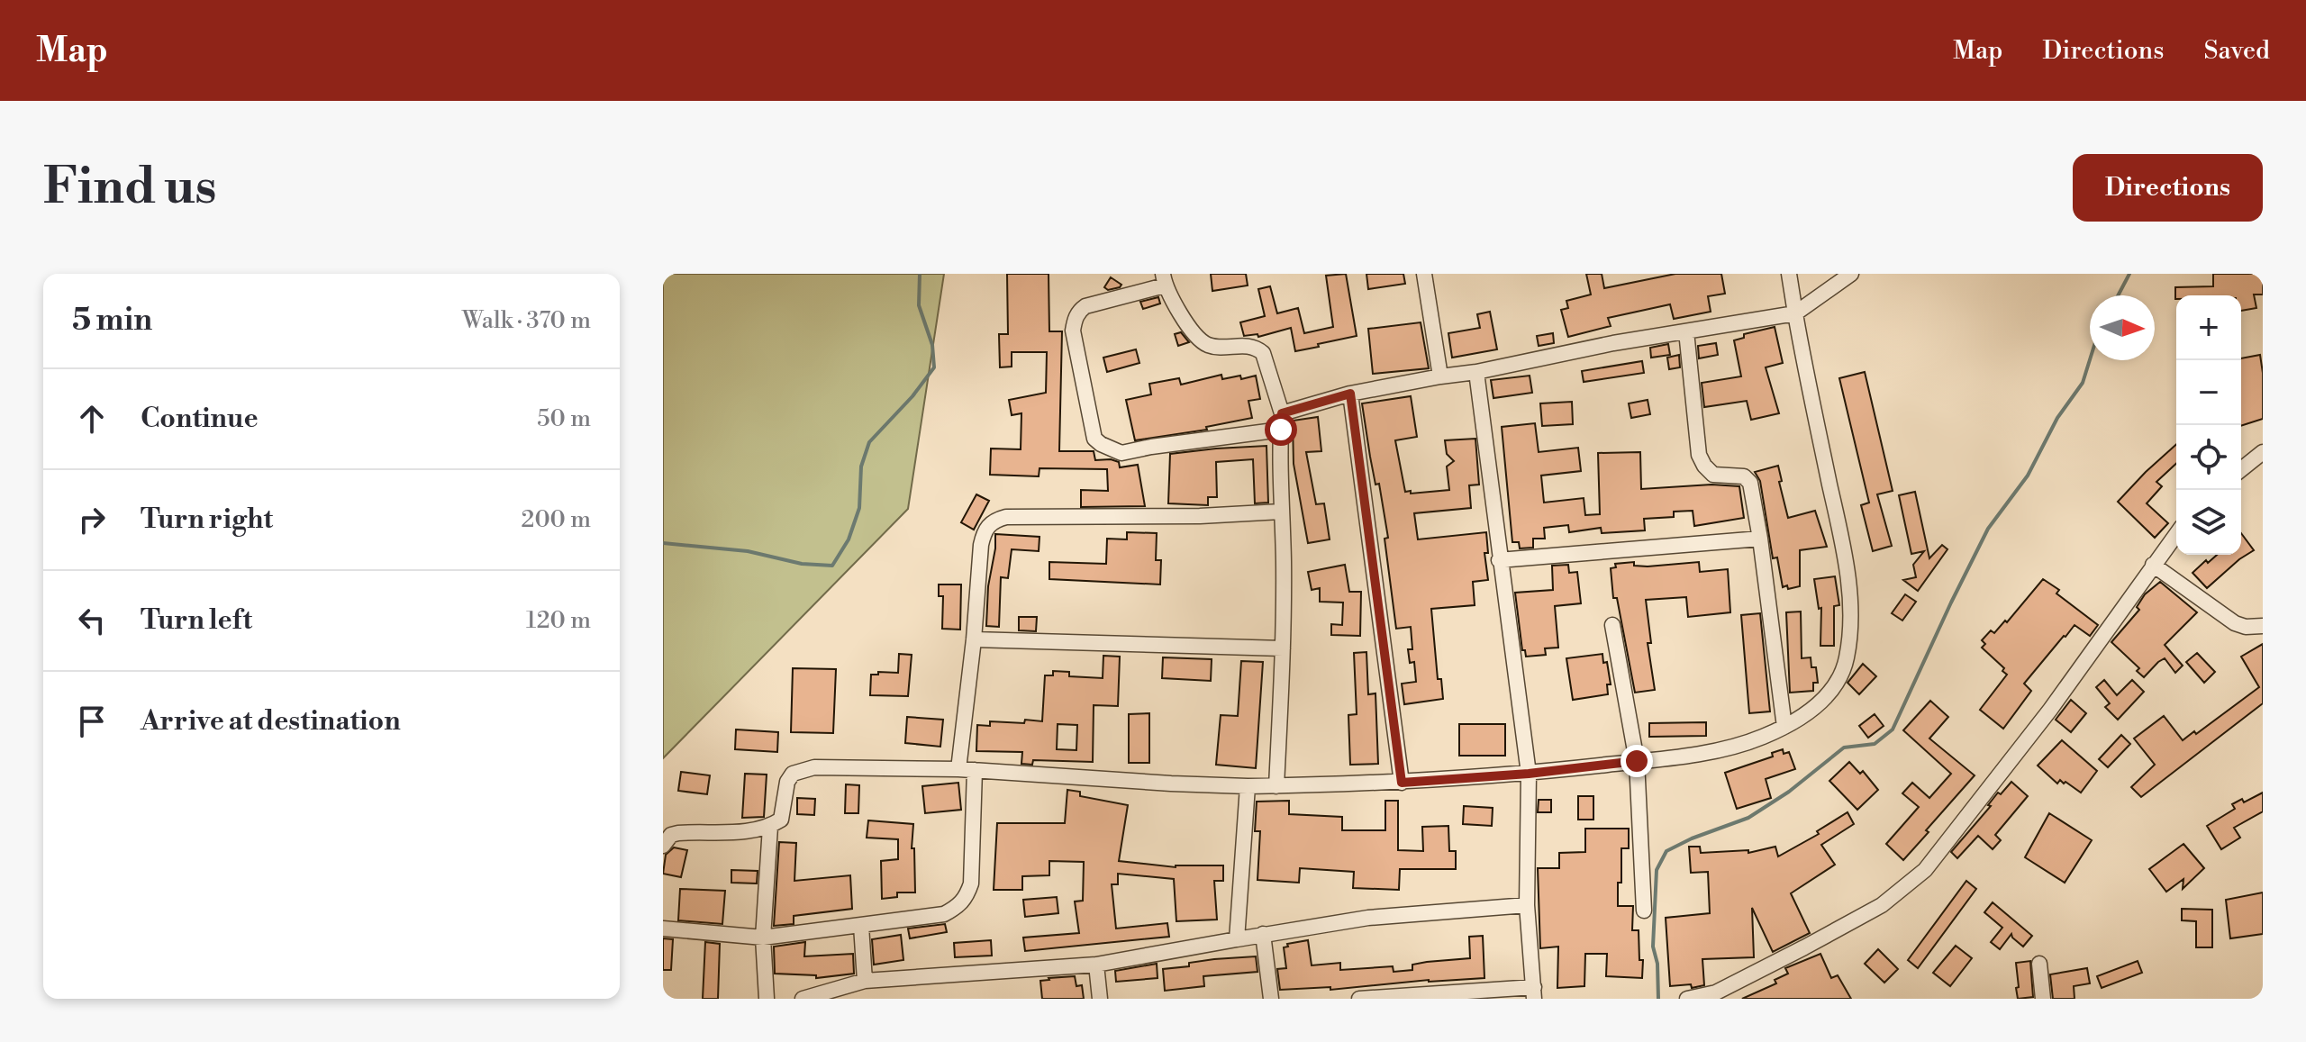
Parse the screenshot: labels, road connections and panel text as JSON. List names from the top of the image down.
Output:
{
  "north": "right",
  "page": {
    "header": "Map",
    "nav": ["Map", "Directions", "Saved"],
    "buttons": "Directions",
    "title": "Find us",
    "heading": ["5 min", "Walk · 370 m"],
    "map_buttons": ["+", "−"],
    "list": [
      ["Continue", "50 m"],
      ["Turn right", "200 m"],
      ["Turn left", "120 m"],
      "Arrive at destination"
    ]
  }
}
